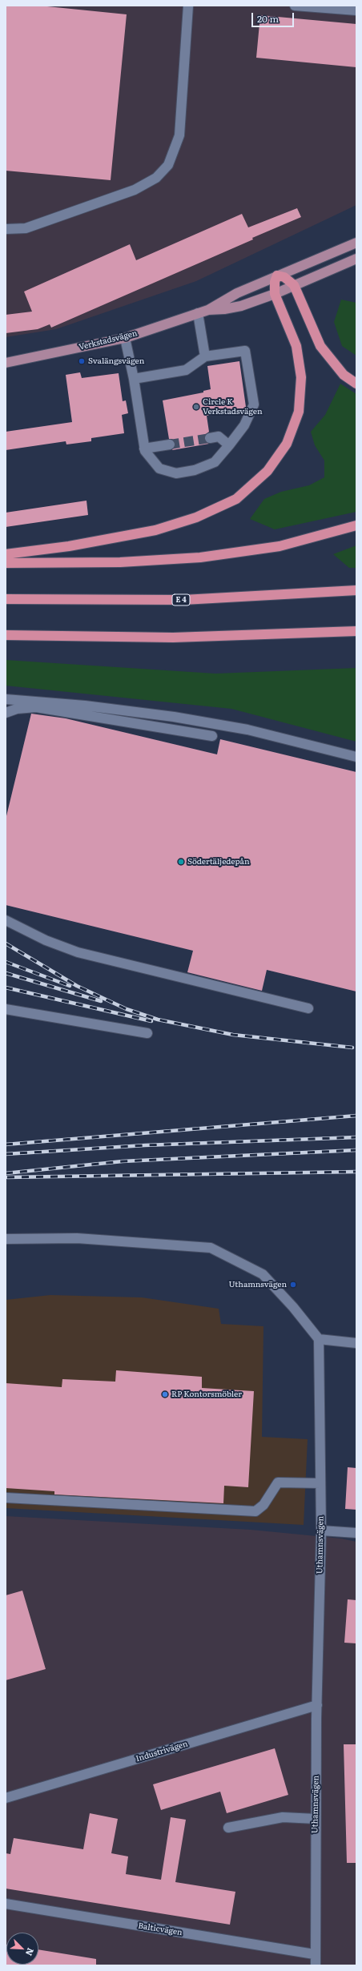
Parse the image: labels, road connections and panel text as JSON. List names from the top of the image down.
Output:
{
  "streets": {
    "highway": ["E 4"],
    "main road": ["Verkstadsvägen"],
    "street": ["Uthamnsvägen", "Industrivägen", "Balticvägen"]
  },
  "crossings": [
    ["Uthamnsvägen", "Industrivägen"],
    ["Uthamnsvägen", "Balticvägen"]
  ],
  "places": [
    "Svalängsvägen",
    "Circle K Verkstadsvägen",
    "Södertäljedepån",
    "Uthamnsvägen",
    "RP Kontorsmöbler"
  ],
  "scale_bar": "20 m",
  "north": "bottom right"
}
